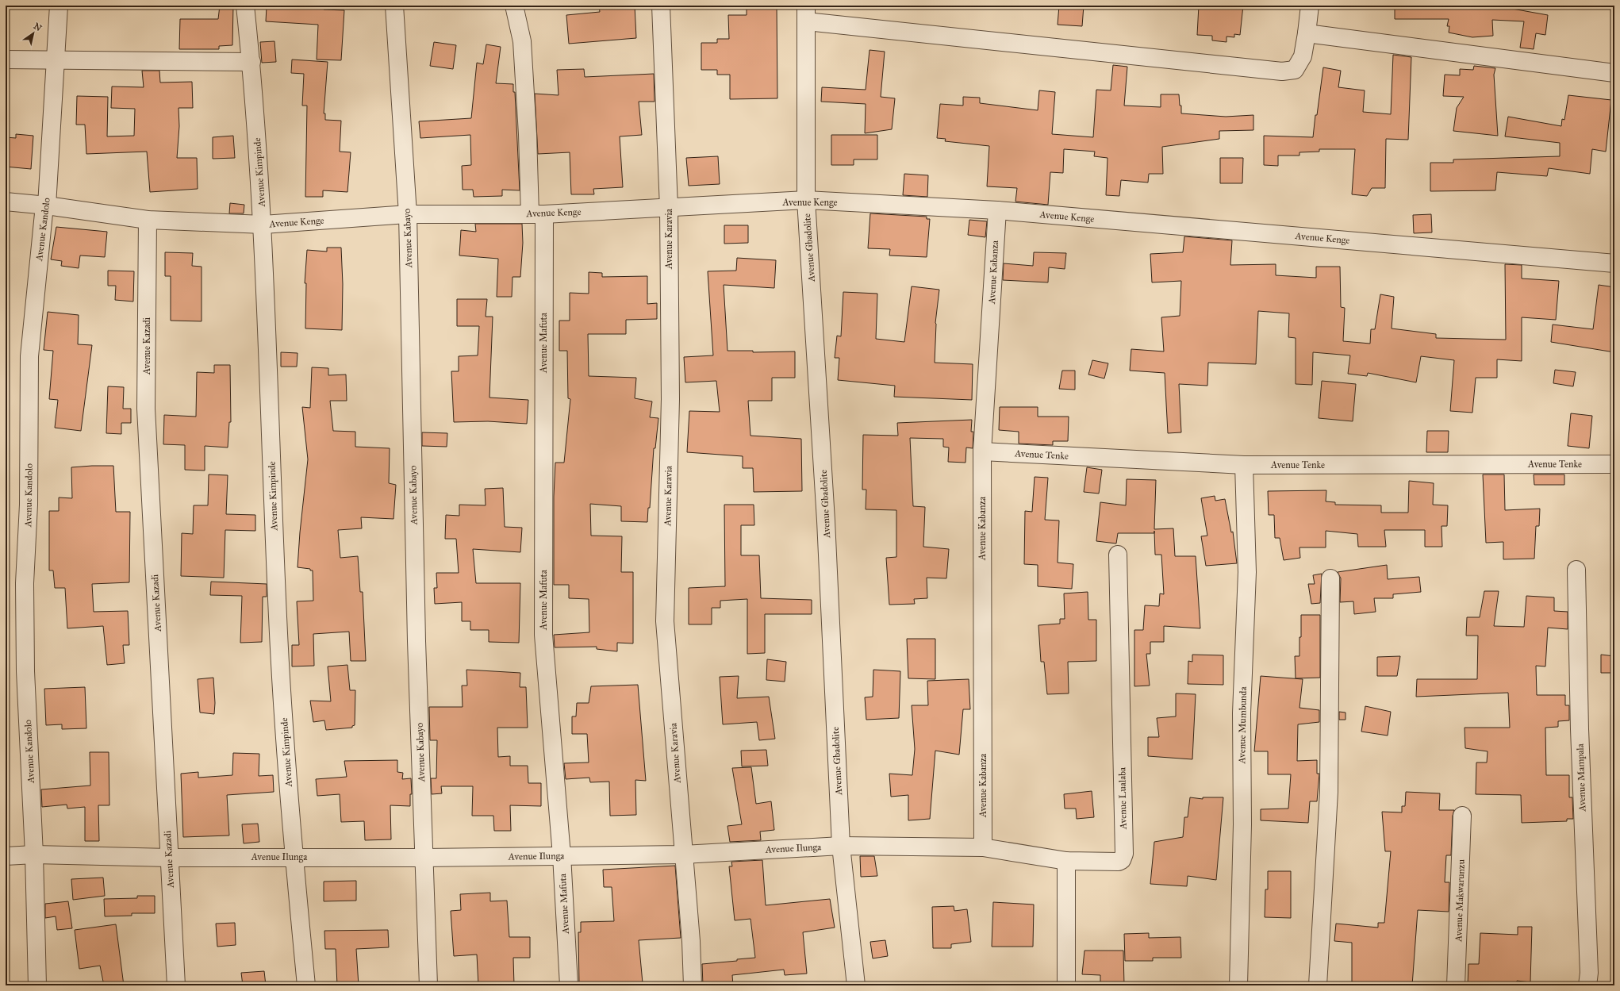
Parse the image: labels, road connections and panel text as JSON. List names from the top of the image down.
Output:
{
  "streets": {
    "street": [
      "Avenue Kimpinde",
      "Avenue Kenge",
      "Avenue Kandolo",
      "Avenue Kabayo",
      "Avenue Karavia",
      "Avenue Gbadolite",
      "Avenue Kabanza",
      "Avenue Mafuta",
      "Avenue Kazadi",
      "Avenue Tenke",
      "Avenue Mumbunda",
      "Avenue Mampala",
      "Avenue Lualaba",
      "Avenue Ilunga",
      "Avenue Makwarunzu"
    ]
  },
  "crossings": [
    ["Avenue Kimpinde", "Avenue Kenge"],
    ["Avenue Kimpinde", "Avenue Ilunga"],
    ["Avenue Kenge", "Avenue Kandolo"],
    ["Avenue Kenge", "Avenue Kabayo"],
    ["Avenue Kenge", "Avenue Karavia"],
    ["Avenue Kenge", "Avenue Gbadolite"],
    ["Avenue Kenge", "Avenue Kabanza"],
    ["Avenue Kenge", "Avenue Mafuta"],
    ["Avenue Kenge", "Avenue Kazadi"],
    ["Avenue Kandolo", "Avenue Ilunga"],
    ["Avenue Kabayo", "Avenue Ilunga"],
    ["Avenue Karavia", "Avenue Ilunga"],
    ["Avenue Gbadolite", "Avenue Ilunga"],
    ["Avenue Kabanza", "Avenue Tenke"],
    ["Avenue Kabanza", "Avenue Ilunga"],
    ["Avenue Mafuta", "Avenue Ilunga"],
    ["Avenue Kazadi", "Avenue Ilunga"],
    ["Avenue Tenke", "Avenue Mumbunda"],
    ["Avenue Lualaba", "Avenue Ilunga"]
  ],
  "north": "top right"
}
